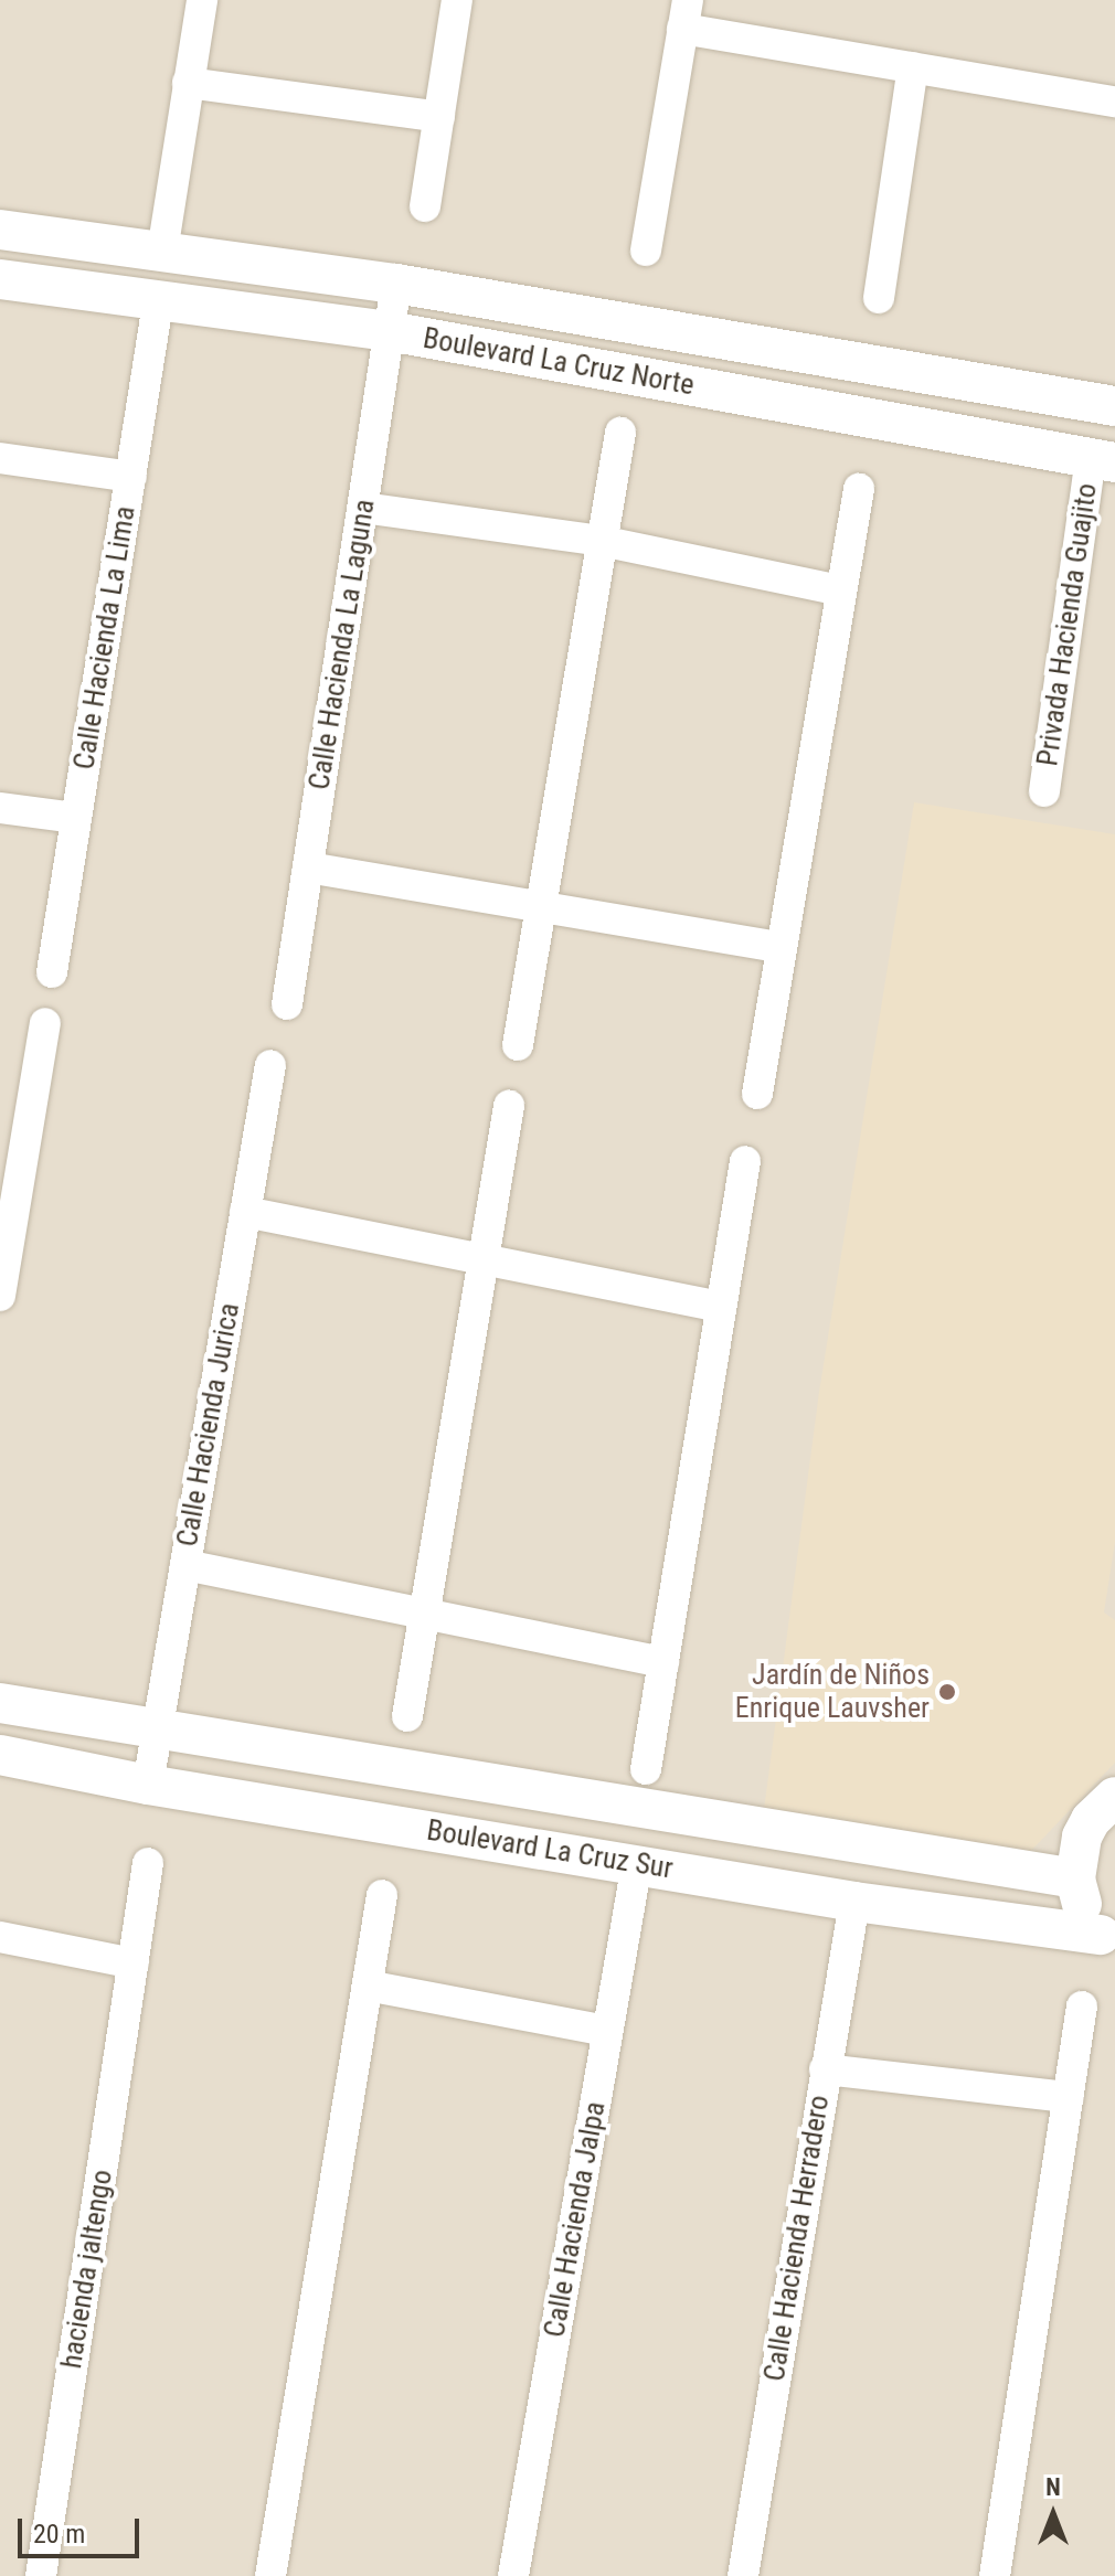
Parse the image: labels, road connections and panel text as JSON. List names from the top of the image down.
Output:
{
  "streets": {
    "street": [
      "Boulevard La Cruz Norte",
      "Privada Hacienda Guajito",
      "Calle Hacienda La Lima",
      "Calle Hacienda La Laguna",
      "Calle Hacienda Jurica",
      "Boulevard La Cruz Sur",
      "Calle Hacienda Jalpa",
      "Calle Hacienda Herradero",
      "hacienda jaltengo"
    ]
  },
  "crossings": [
    ["Boulevard La Cruz Norte", "Privada Hacienda Guajito"],
    ["Boulevard La Cruz Norte", "Calle Hacienda La Lima"],
    ["Boulevard La Cruz Norte", "Calle Hacienda La Laguna"],
    ["Calle Hacienda Jurica", "Boulevard La Cruz Sur"],
    ["Boulevard La Cruz Sur", "Calle Hacienda Jalpa"],
    ["Boulevard La Cruz Sur", "Calle Hacienda Herradero"]
  ],
  "places": ["Jardín de Niños Enrique Lauvsher"],
  "scale_bar": "20 m",
  "north": "top"
}
